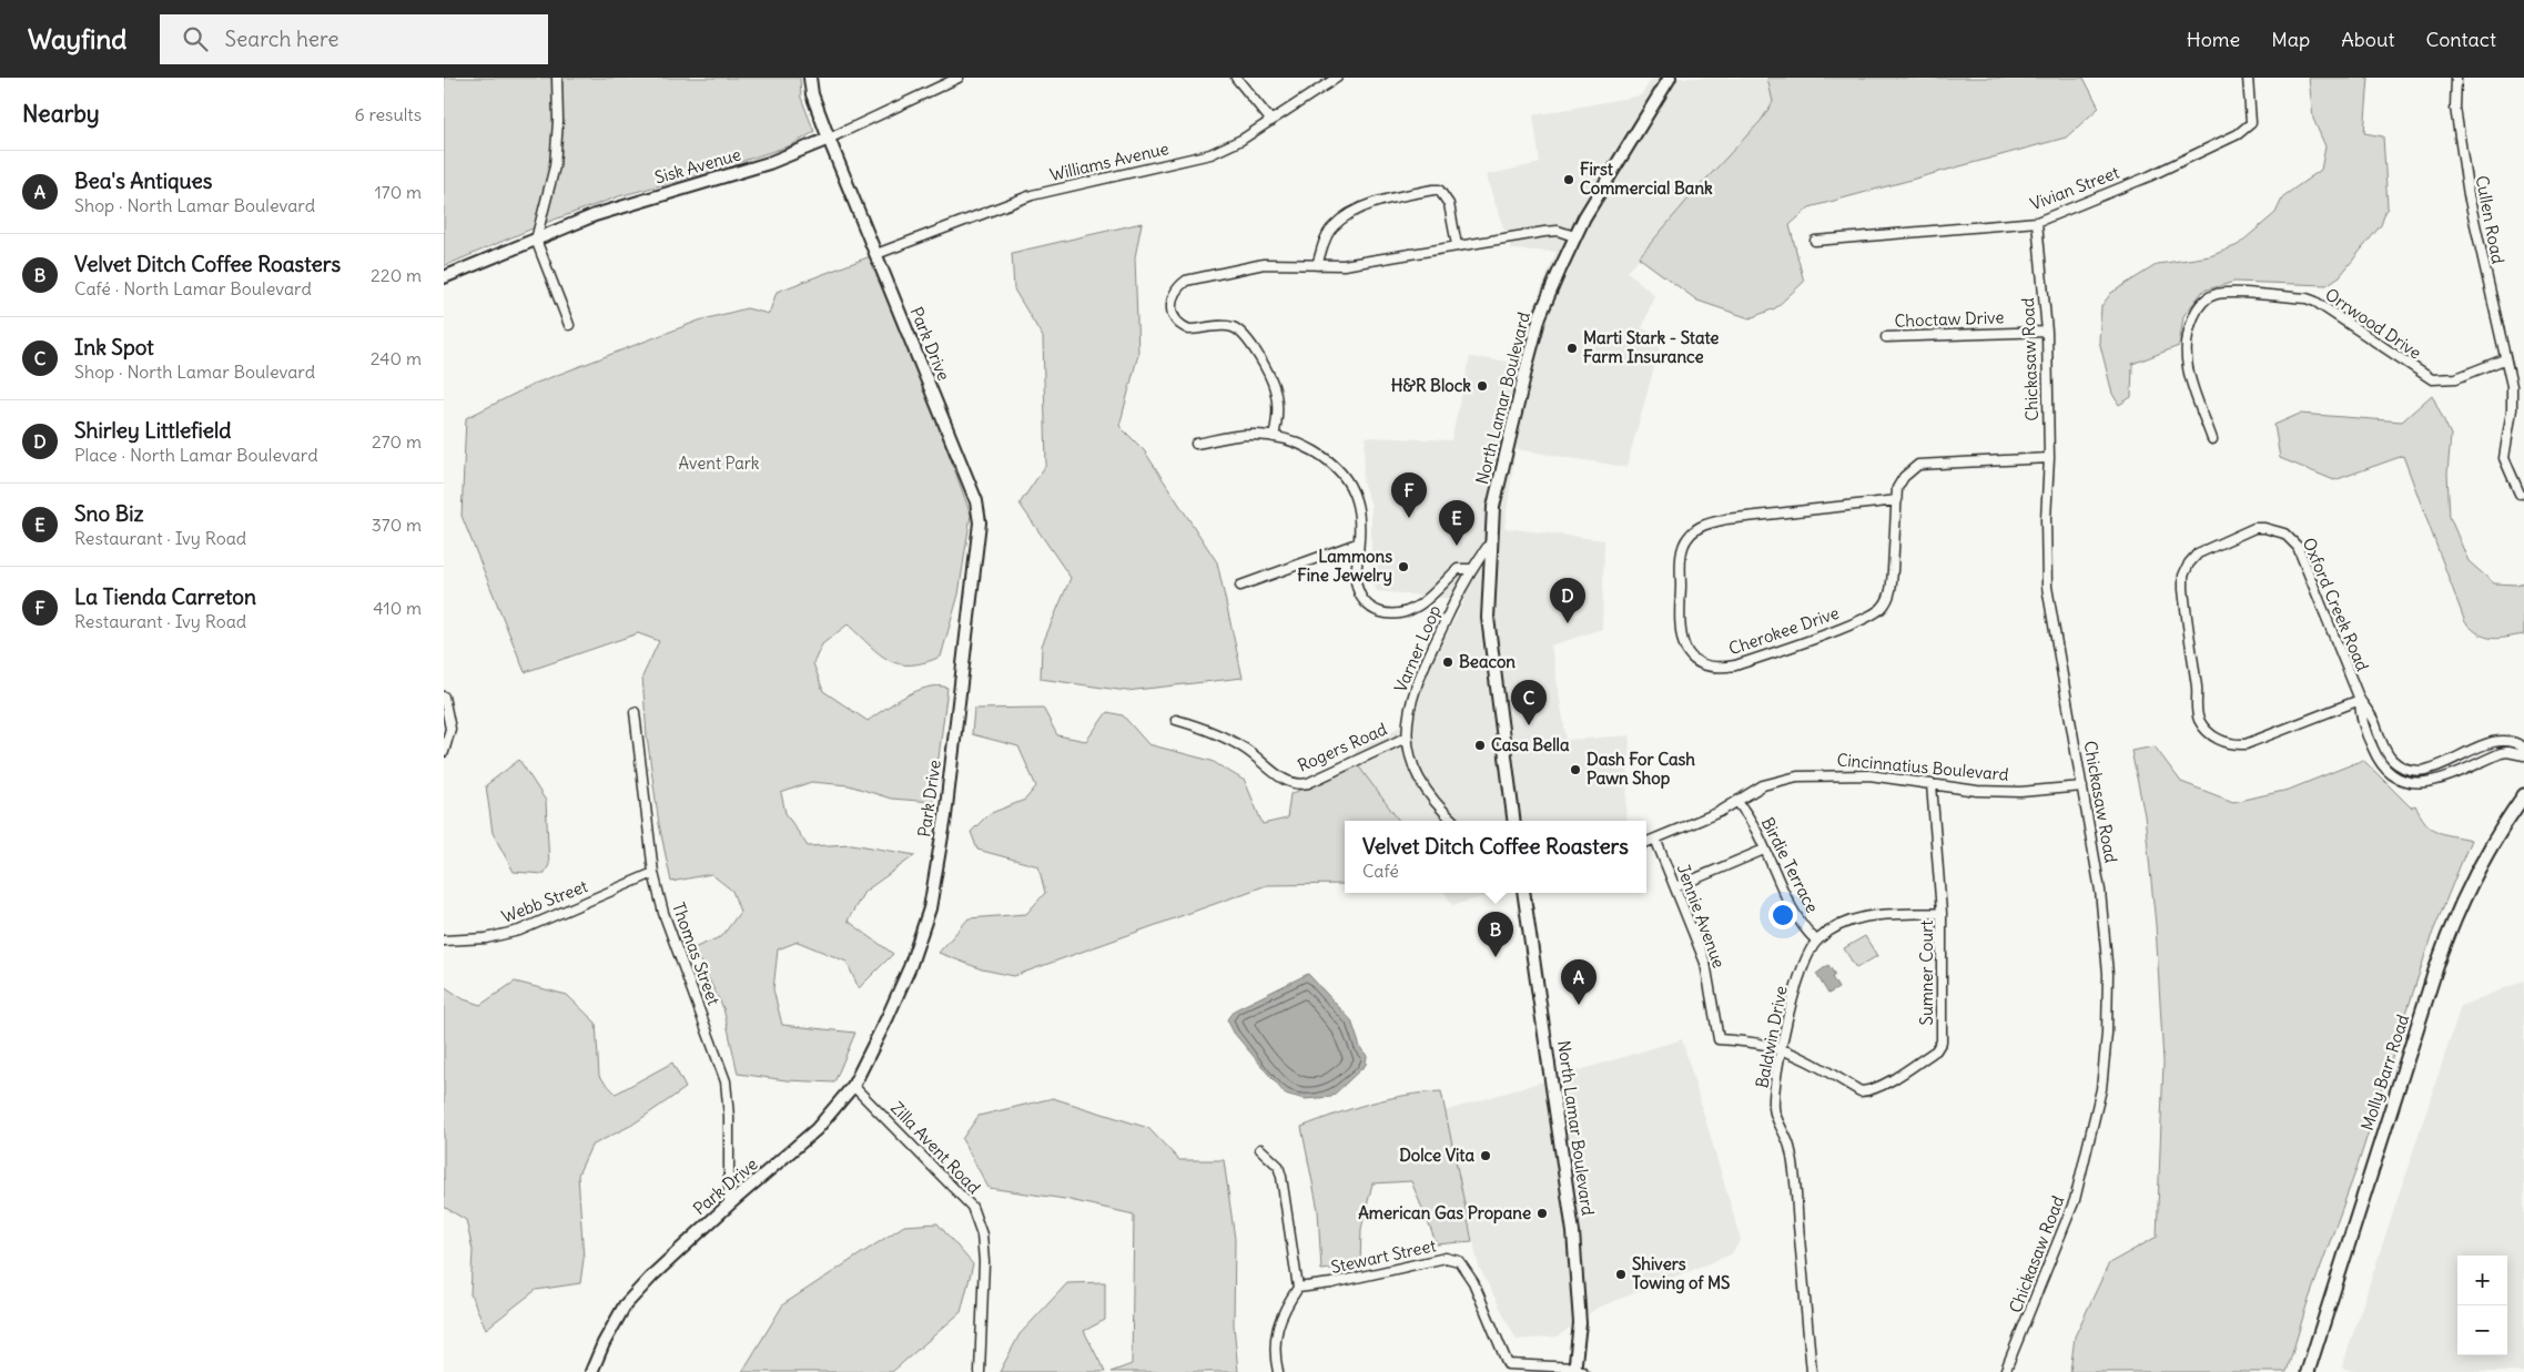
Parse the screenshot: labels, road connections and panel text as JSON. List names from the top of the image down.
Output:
{
  "streets": {
    "main road": ["Molly Barr Road"],
    "street": [
      "Williams Avenue",
      "Sisk Avenue",
      "Vivian Street",
      "Cullen Road",
      "Choctaw Drive",
      "Orrwood Drive",
      "Park Drive",
      "Chickasaw Road",
      "North Lamar Boulevard",
      "Oxford Creek Road",
      "Cherokee Drive",
      "Varner Loop",
      "Rogers Road",
      "Cincinnatius Boulevard",
      "Birdie Terrace",
      "Webb Street",
      "Jennie Avenue",
      "Thomas Street",
      "Sumner Court",
      "Baldwin Drive",
      "Zilla Avent Road",
      "Stewart Street"
    ]
  },
  "crossings": [
    ["Williams Avenue", "Park Drive"],
    ["Sisk Avenue", "Park Drive"],
    ["Vivian Street", "Chickasaw Road"],
    ["Cullen Road", "Orrwood Drive"],
    ["Choctaw Drive", "Chickasaw Road"],
    ["Park Drive", "Thomas Street"],
    ["Park Drive", "Zilla Avent Road"],
    ["Chickasaw Road", "Cherokee Drive"],
    ["Chickasaw Road", "Cincinnatius Boulevard"],
    ["North Lamar Boulevard", "Varner Loop"],
    ["North Lamar Boulevard", "Stewart Street"],
    ["Varner Loop", "Rogers Road"],
    ["Cincinnatius Boulevard", "Birdie Terrace"],
    ["Cincinnatius Boulevard", "Jennie Avenue"],
    ["Cincinnatius Boulevard", "Sumner Court"],
    ["Birdie Terrace", "Sumner Court"],
    ["Birdie Terrace", "Baldwin Drive"],
    ["Webb Street", "Thomas Street"],
    ["Jennie Avenue", "Sumner Court"],
    ["Sumner Court", "Baldwin Drive"]
  ],
  "parks": ["Avent Park"],
  "places": [
    "First Commercial Bank",
    "Marti Stark - State Farm Insurance",
    "H&R Block",
    "Lammons Fine Jewelry",
    "Beacon",
    "Casa Bella",
    "Dash For Cash Pawn Shop",
    "Dolce Vita",
    "American Gas Propane",
    "Shivers Towing of MS"
  ],
  "page": {
    "header": "Wayfind",
    "search": "Search here",
    "nav": [
      "Home",
      "Map",
      "About",
      "Contact"
    ],
    "heading": ["Nearby", "6 results"],
    "list": [
      {
        "mark": "A",
        "name": "Bea's Antiques",
        "note": "Shop · North Lamar Boulevard",
        "value": "170 m"
      },
      {
        "mark": "B",
        "name": "Velvet Ditch Coffee Roasters",
        "note": "Café · North Lamar Boulevard",
        "value": "220 m"
      },
      {
        "mark": "C",
        "name": "Ink Spot",
        "note": "Shop · North Lamar Boulevard",
        "value": "240 m"
      },
      {
        "mark": "D",
        "name": "Shirley Littlefield",
        "note": "Place · North Lamar Boulevard",
        "value": "270 m"
      },
      {
        "mark": "E",
        "name": "Sno Biz",
        "note": "Restaurant · Ivy Road",
        "value": "370 m"
      },
      {
        "mark": "F",
        "name": "La Tienda Carreton",
        "note": "Restaurant · Ivy Road",
        "value": "410 m"
      }
    ],
    "pins": [
      "F",
      "E",
      "D",
      "C",
      "B",
      "A"
    ],
    "popup": ["Velvet Ditch Coffee Roasters", "Café"],
    "map_buttons": ["+", "−"]
  }
}
